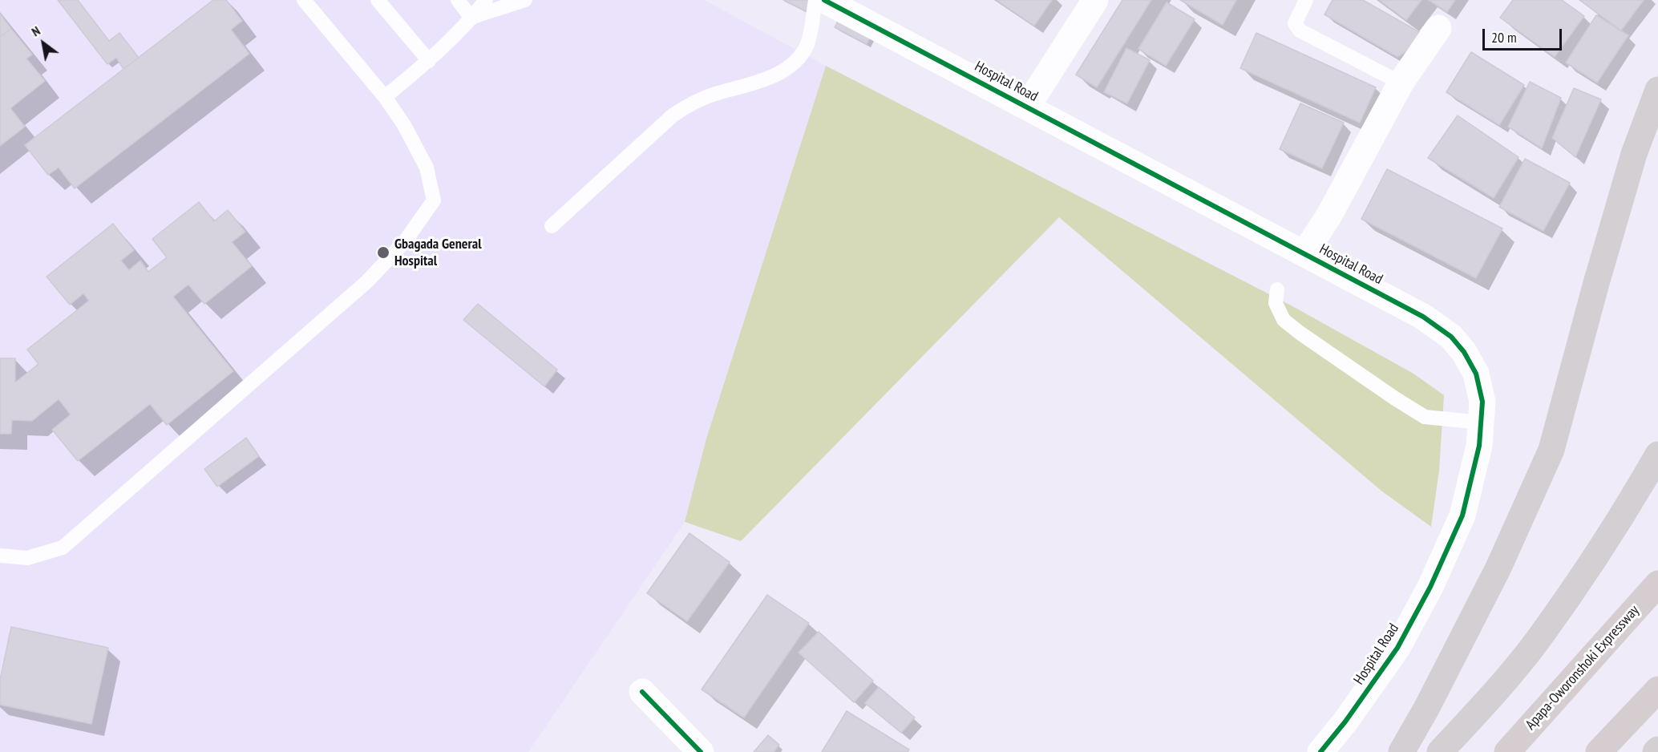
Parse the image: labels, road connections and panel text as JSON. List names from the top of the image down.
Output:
{
  "streets": {
    "highway": ["Apapa-Oworonshoki Expressway"],
    "street": ["Hospital Road"]
  },
  "places": ["Gbagada General Hospital"],
  "scale_bar": "20 m",
  "north": "top left"
}
